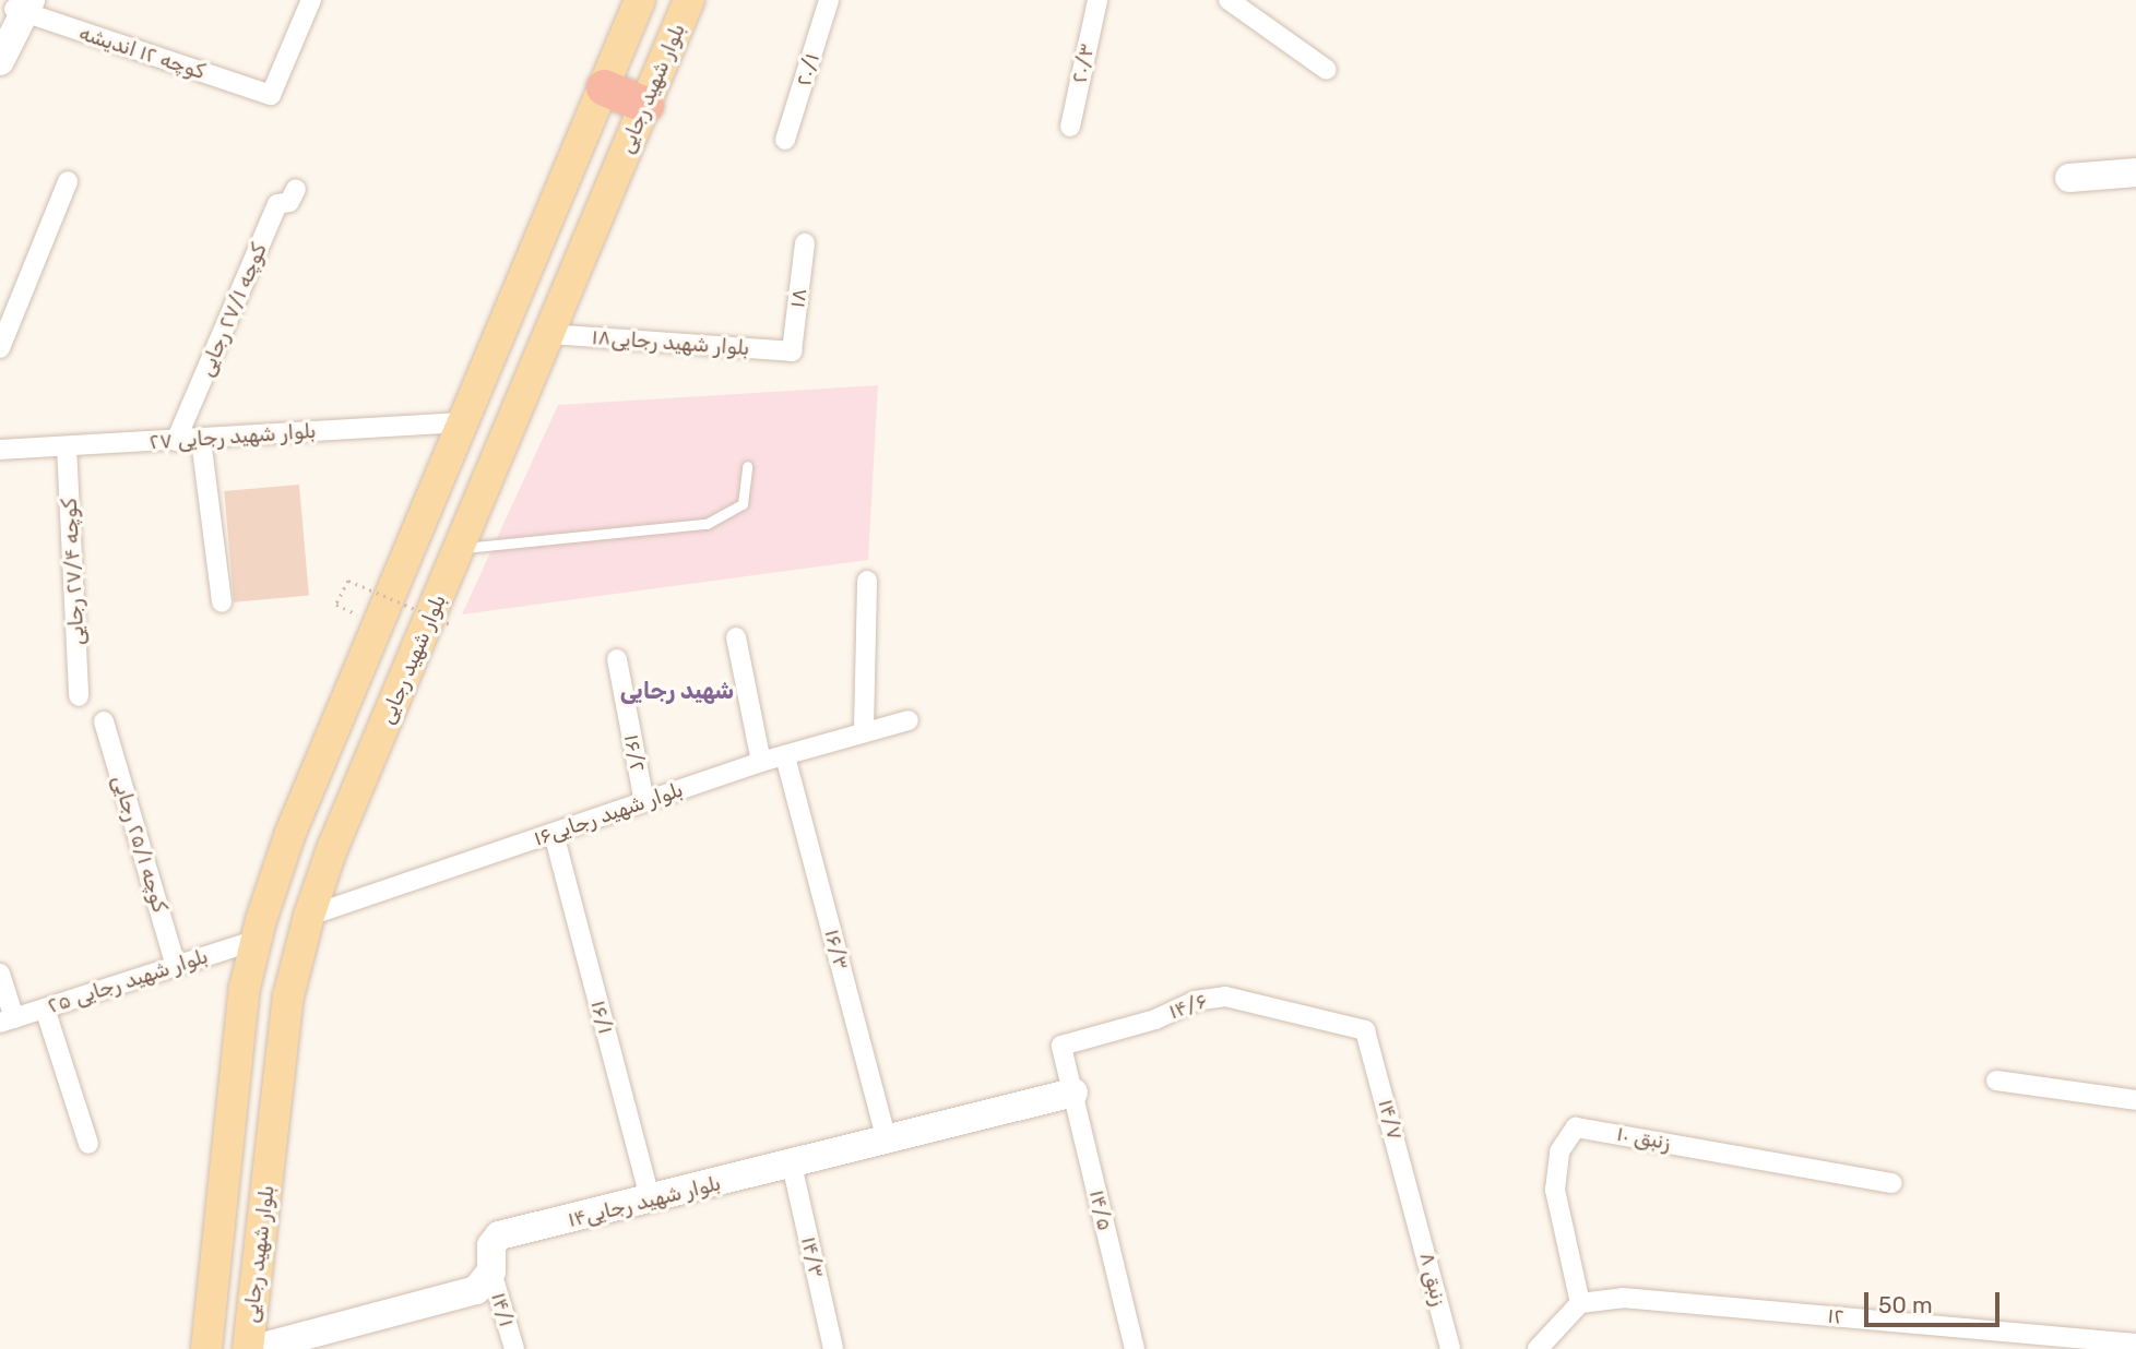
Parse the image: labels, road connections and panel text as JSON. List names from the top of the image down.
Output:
{
  "streets": {
    "main road": ["بلوار شهید رجایی"],
    "street": [
      "کوچه ۱۲ اندیشه",
      "۲۰/۳",
      "۲۰/۱",
      "۱۸",
      "کوچه ۲۷/۱ رجایی",
      "بلوار شهید رجایی۱۸",
      "۲۷ بلوار شهید رجایی",
      "کوچه ۲۷/۴ رجایی",
      "۱۶/۲",
      "بلوار شهید رجایی۱۶",
      "کوچه ۲۵/۱ رجایی",
      "۱۶/۳",
      "۲۵ بلوار شهید رجایی",
      "۱۴/۶",
      "۱۶/۱",
      "۱۴/۷",
      "زنبق ۱۰",
      "بلوار شهید رجایی۱۴",
      "۱۴/۵",
      "۱۴/۳",
      "زنبق ۸",
      "۱۴/۱",
      "۱۲"
    ]
  },
  "crossings": [
    ["بلوار شهید رجایی", "بلوار شهید رجایی۱۸"],
    ["بلوار شهید رجایی", "۲۷ بلوار شهید رجایی"],
    ["بلوار شهید رجایی", "بلوار شهید رجایی۱۶"],
    ["بلوار شهید رجایی", "۲۵ بلوار شهید رجایی"],
    ["۱۸", "بلوار شهید رجایی۱۸"],
    ["کوچه ۲۷/۱ رجایی", "۲۷ بلوار شهید رجایی"],
    ["۲۷ بلوار شهید رجایی", "کوچه ۲۷/۴ رجایی"],
    ["۱۶/۲", "بلوار شهید رجایی۱۶"],
    ["بلوار شهید رجایی۱۶", "۱۶/۳"],
    ["بلوار شهید رجایی۱۶", "۱۶/۱"],
    ["کوچه ۲۵/۱ رجایی", "۲۵ بلوار شهید رجایی"],
    ["۱۶/۳", "بلوار شهید رجایی۱۴"],
    ["۱۴/۶", "۱۴/۷"],
    ["۱۴/۶", "بلوار شهید رجایی۱۴"],
    ["۱۴/۶", "۱۴/۵"],
    ["۱۶/۱", "بلوار شهید رجایی۱۴"],
    ["۱۴/۷", "زنبق ۸"],
    ["زنبق ۱۰", "۱۲"],
    ["بلوار شهید رجایی۱۴", "۱۴/۵"],
    ["بلوار شهید رجایی۱۴", "۱۴/۳"],
    ["بلوار شهید رجایی۱۴", "۱۴/۱"]
  ],
  "districts": ["شهید رجایی"],
  "scale_bar": "50 m"
}
